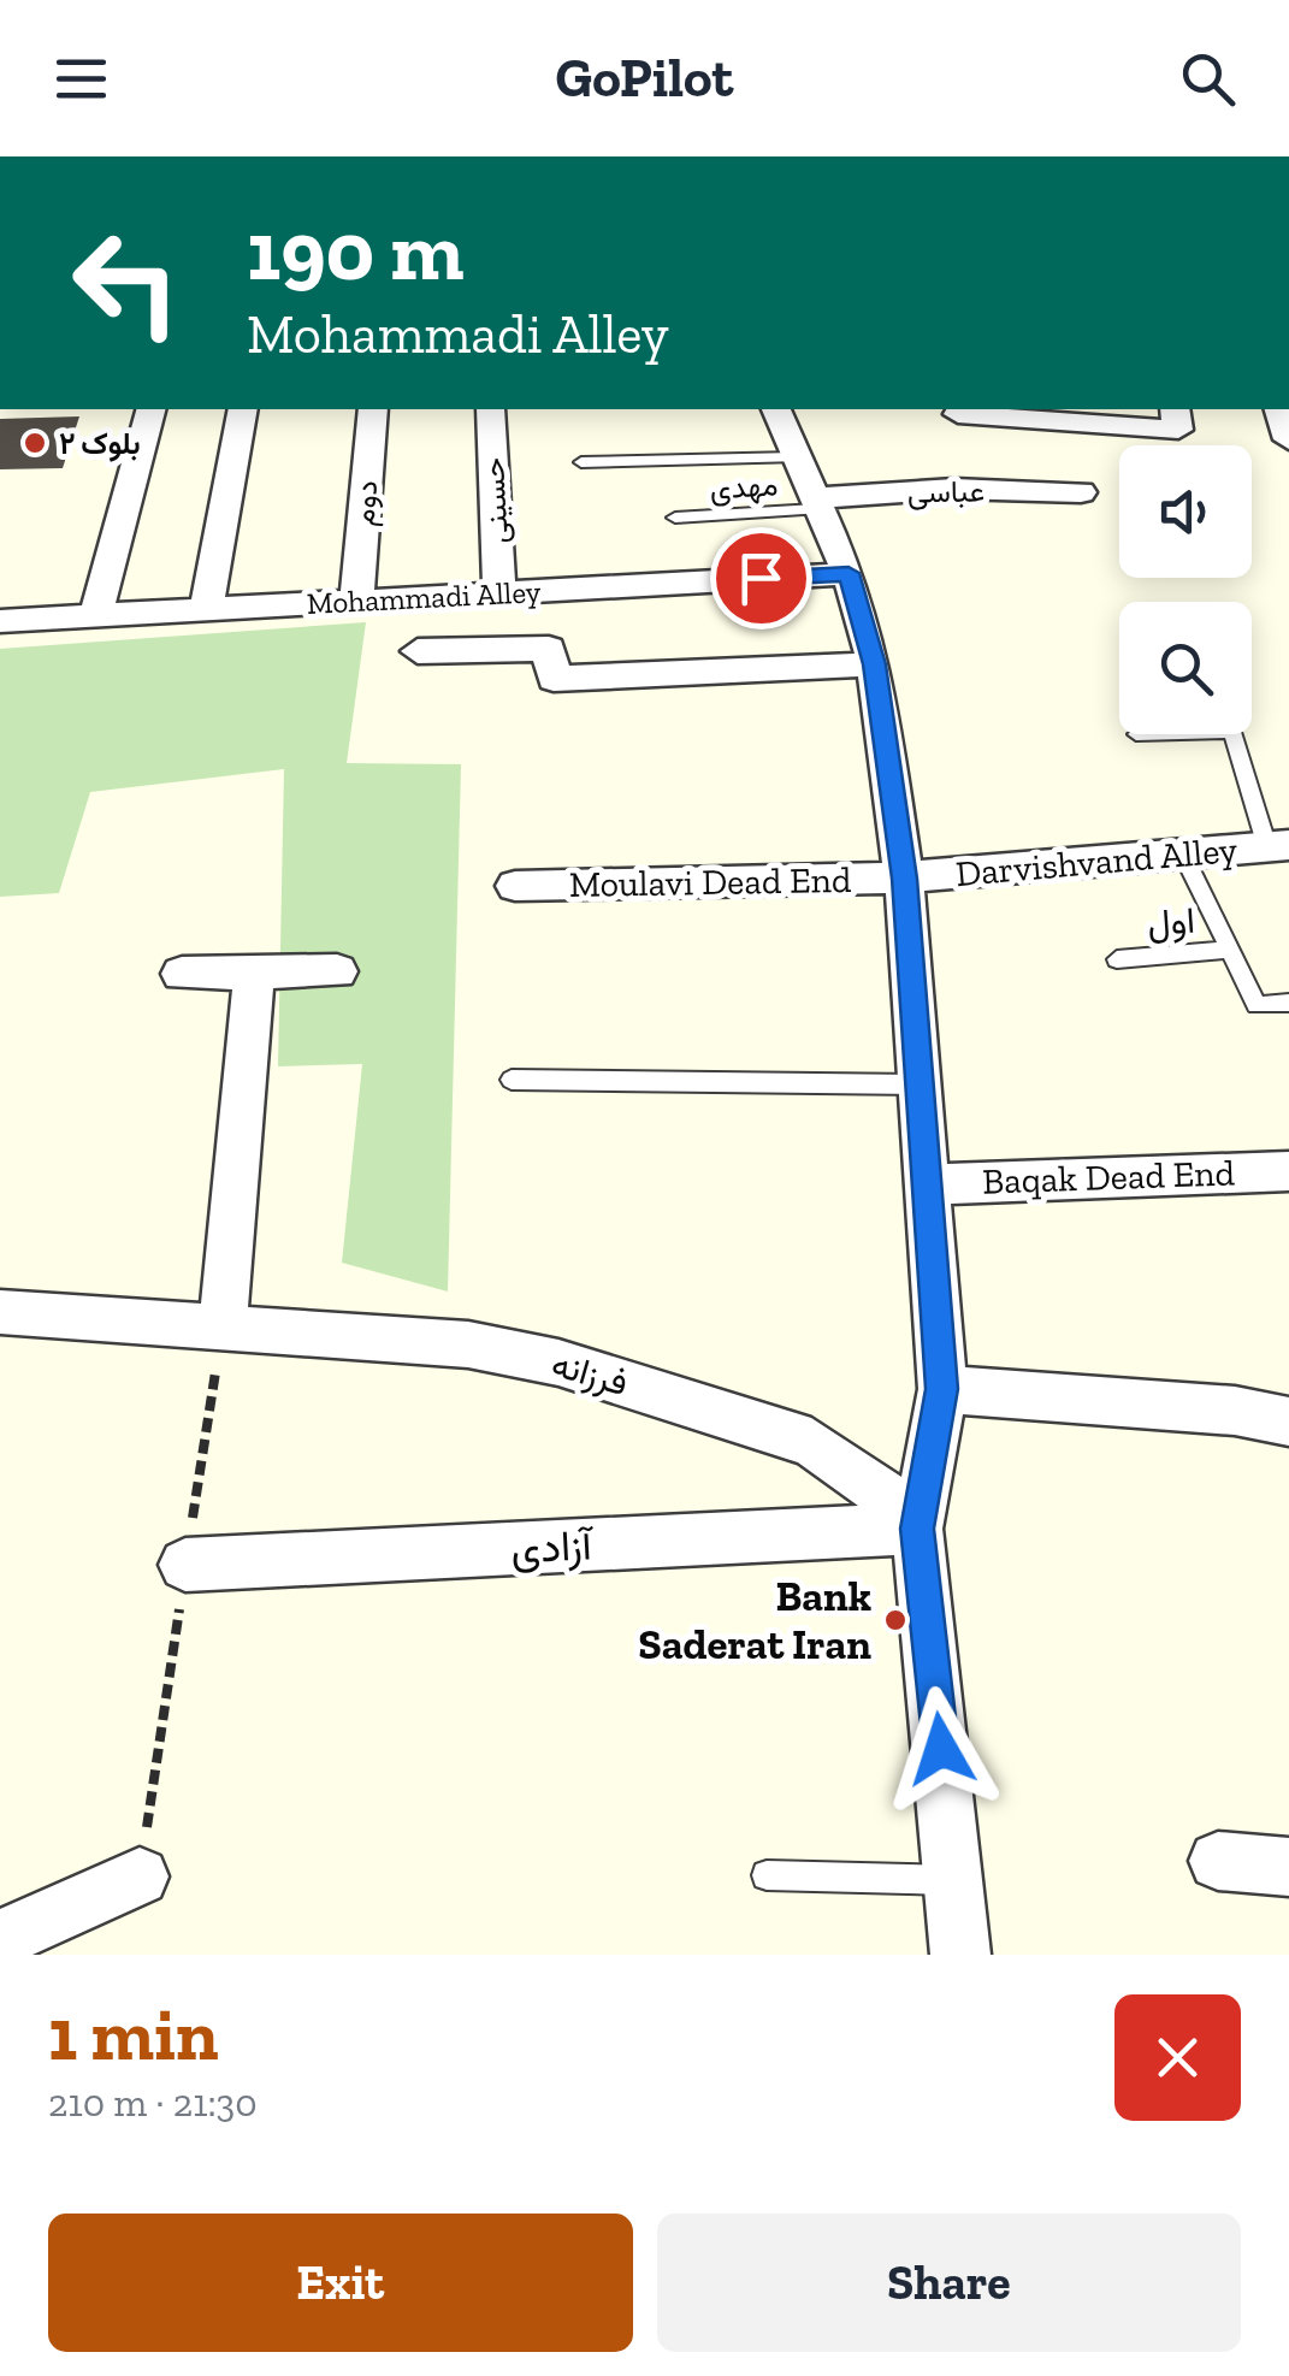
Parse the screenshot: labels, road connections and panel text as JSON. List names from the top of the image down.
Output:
{
  "streets": {
    "street": [
      "عباسی",
      "حسینی",
      "دوم",
      "Mohammadi Alley",
      "Darvishvand Alley",
      "Moulavi Dead End",
      "Baqak Dead End",
      "فرزانه",
      "آزادی"
    ],
    "lane": ["مهدی", "اول"]
  },
  "crossings": [
    ["مهدی", "عباسی"],
    ["حسینی", "Mohammadi Alley"],
    ["دوم", "Mohammadi Alley"],
    ["Darvishvand Alley", "Moulavi Dead End"],
    ["Darvishvand Alley", "اول"],
    ["فرزانه", "آزادی"]
  ],
  "places": ["بلوک ۲", "Bank Saderat Iran"],
  "page": {
    "header": "GoPilot",
    "turn": ["190 m", "Mohammadi Alley"],
    "heading": ["1 min", "210 m · 21:30"],
    "buttons": ["Exit", "Share"]
  }
}
